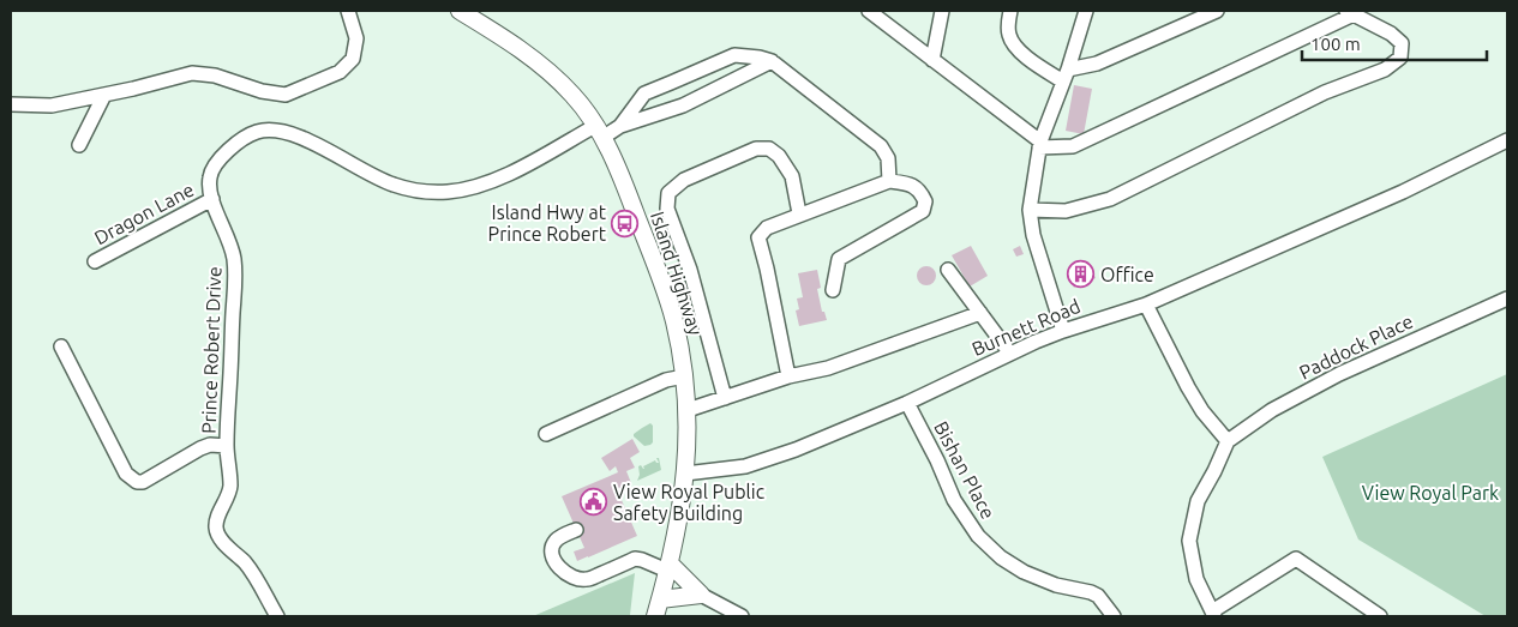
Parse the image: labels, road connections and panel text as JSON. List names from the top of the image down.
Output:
{
  "streets": {
    "main road": ["Island Highway"],
    "street": [
      "Dragon Lane",
      "Burnett Road",
      "Paddock Place",
      "Prince Robert Drive",
      "Bishan Place"
    ]
  },
  "crossings": [
    ["Dragon Lane", "Prince Robert Drive"],
    ["Island Highway", "Burnett Road"],
    ["Island Highway", "Prince Robert Drive"],
    ["Burnett Road", "Bishan Place"]
  ],
  "parks": ["View Royal Park"],
  "places": {
    "bus stop": ["Island Hwy at Prince Robert"],
    "building": ["Office"],
    "public building": ["View Royal Public Safety Building"]
  },
  "scale_bar": "100 m"
}
